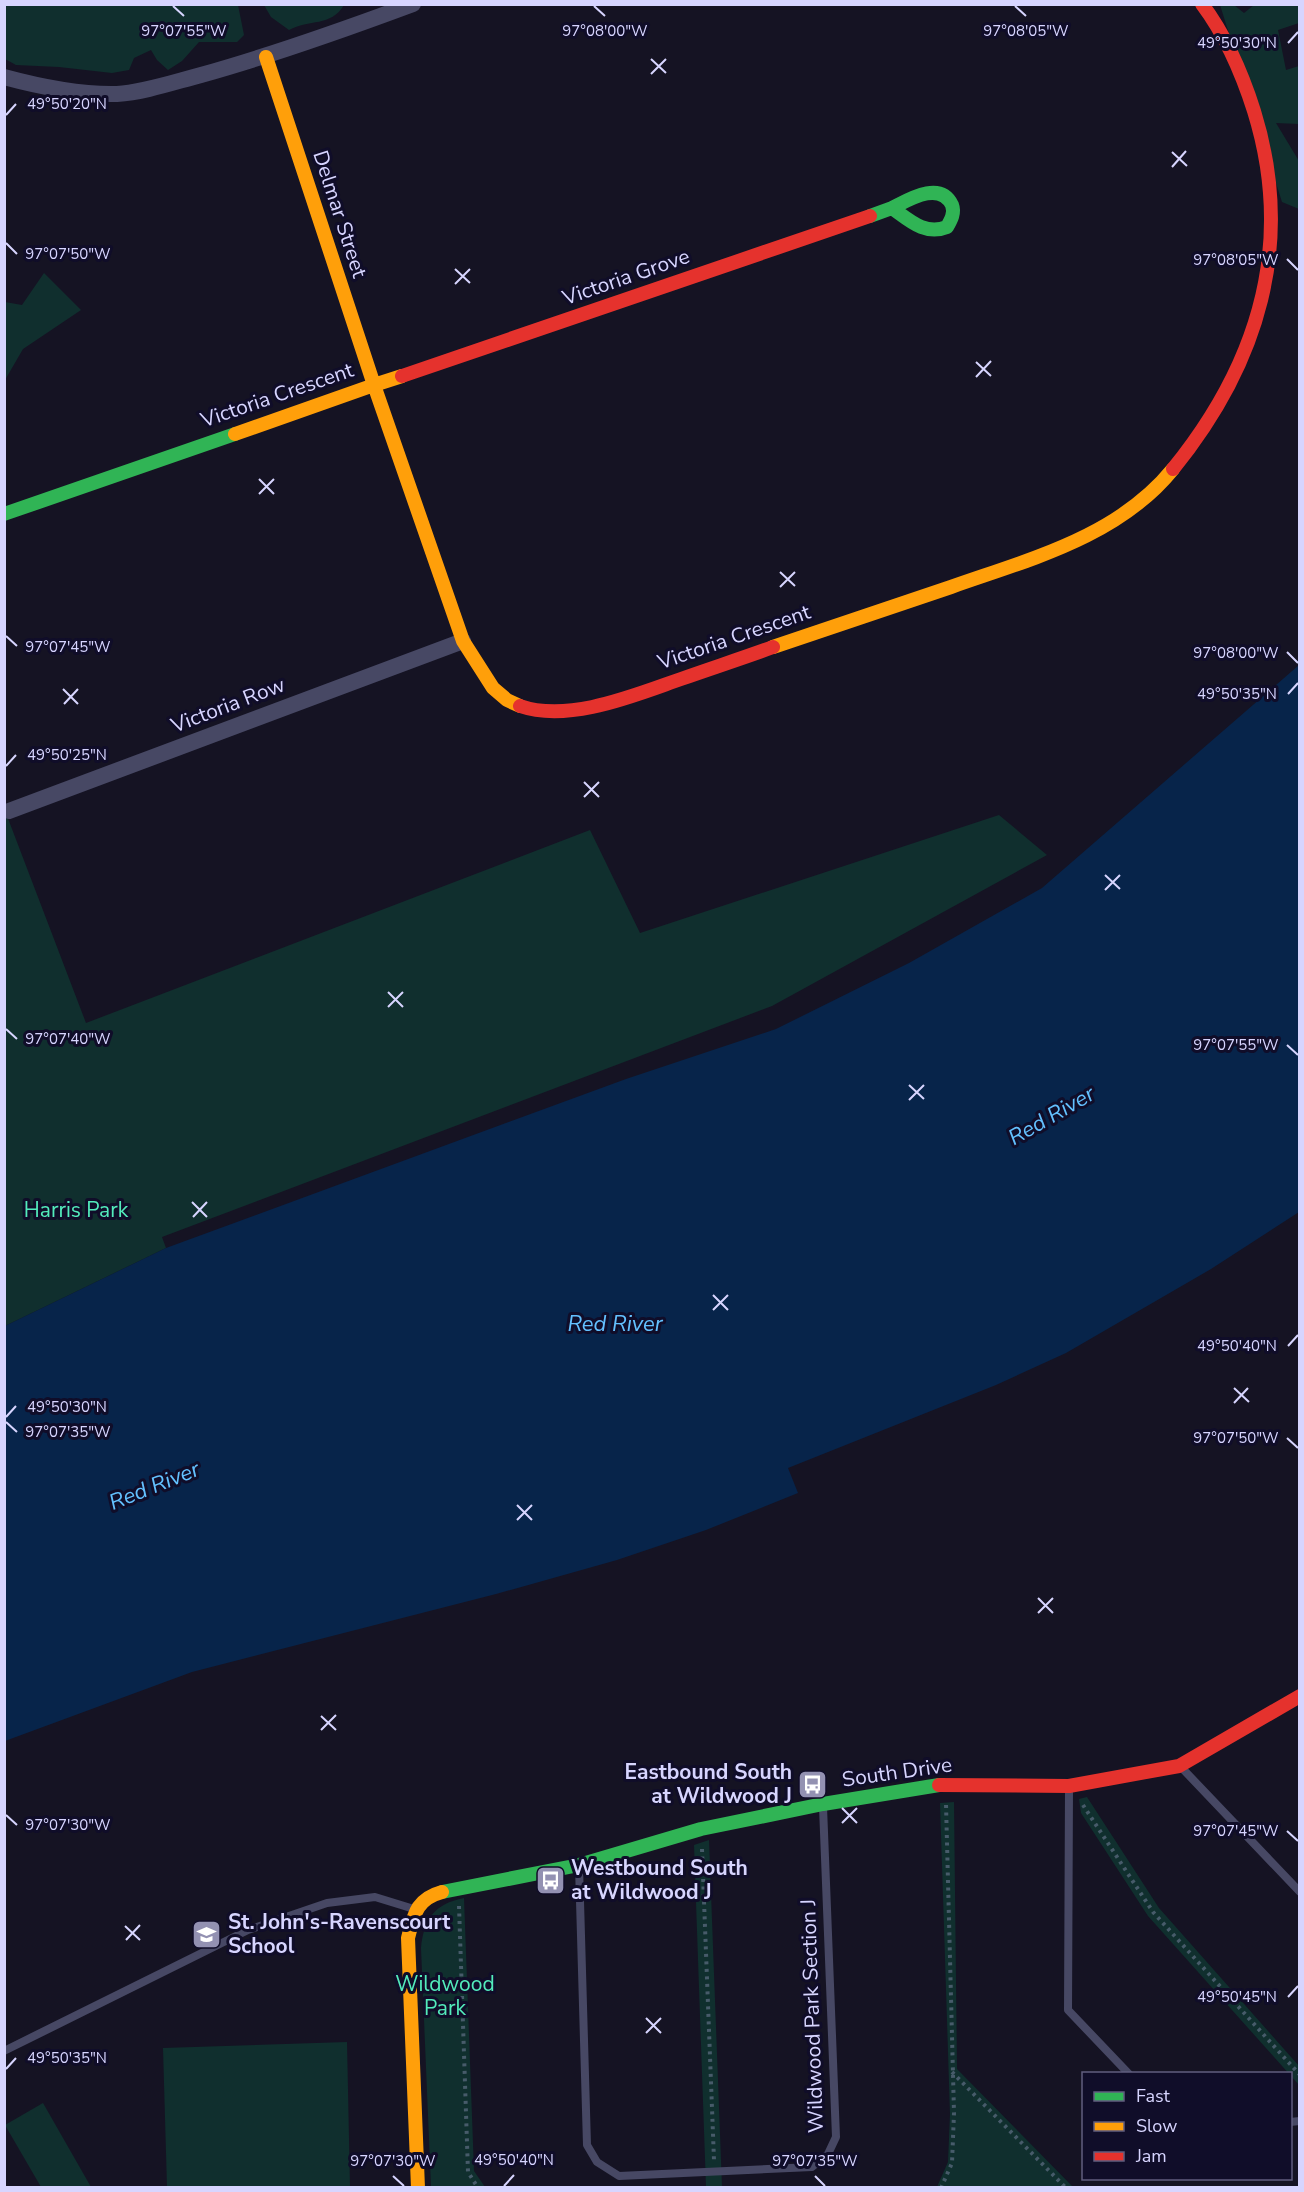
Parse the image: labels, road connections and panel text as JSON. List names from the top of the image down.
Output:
{
  "streets": {
    "street": [
      "Delmar Street",
      "Victoria Grove",
      "Victoria Crescent",
      "Victoria Row",
      "South Drive"
    ],
    "lane": ["Wildwood Park Section J"]
  },
  "crossings": [
    ["Delmar Street", "Victoria Grove"],
    ["Delmar Street", "Victoria Crescent"],
    ["Victoria Grove", "Victoria Crescent"],
    ["Victoria Crescent", "Victoria Row"],
    ["South Drive", "Wildwood Park Section J"]
  ],
  "water": ["Red River"],
  "parks": ["Harris Park", "Wildwood Park"],
  "places": {
    "bus stop": ["Eastbound South at Wildwood J", "Westbound South at Wildwood J"],
    "school or university": ["St. John's-Ravenscourt School"]
  },
  "legend": ["Fast", "Slow", "Jam"],
  "coordinates": [
    "97°08'00\"W",
    "97°07'55\"W",
    "97°08'05\"W",
    "49°50'30\"N",
    "49°50'20\"N",
    "97°07'50\"W",
    "97°07'45\"W",
    "49°50'35\"N",
    "49°50'25\"N",
    "97°07'40\"W",
    "49°50'40\"N",
    "97°07'35\"W",
    "97°07'30\"W",
    "49°50'45\"N"
  ]
}
